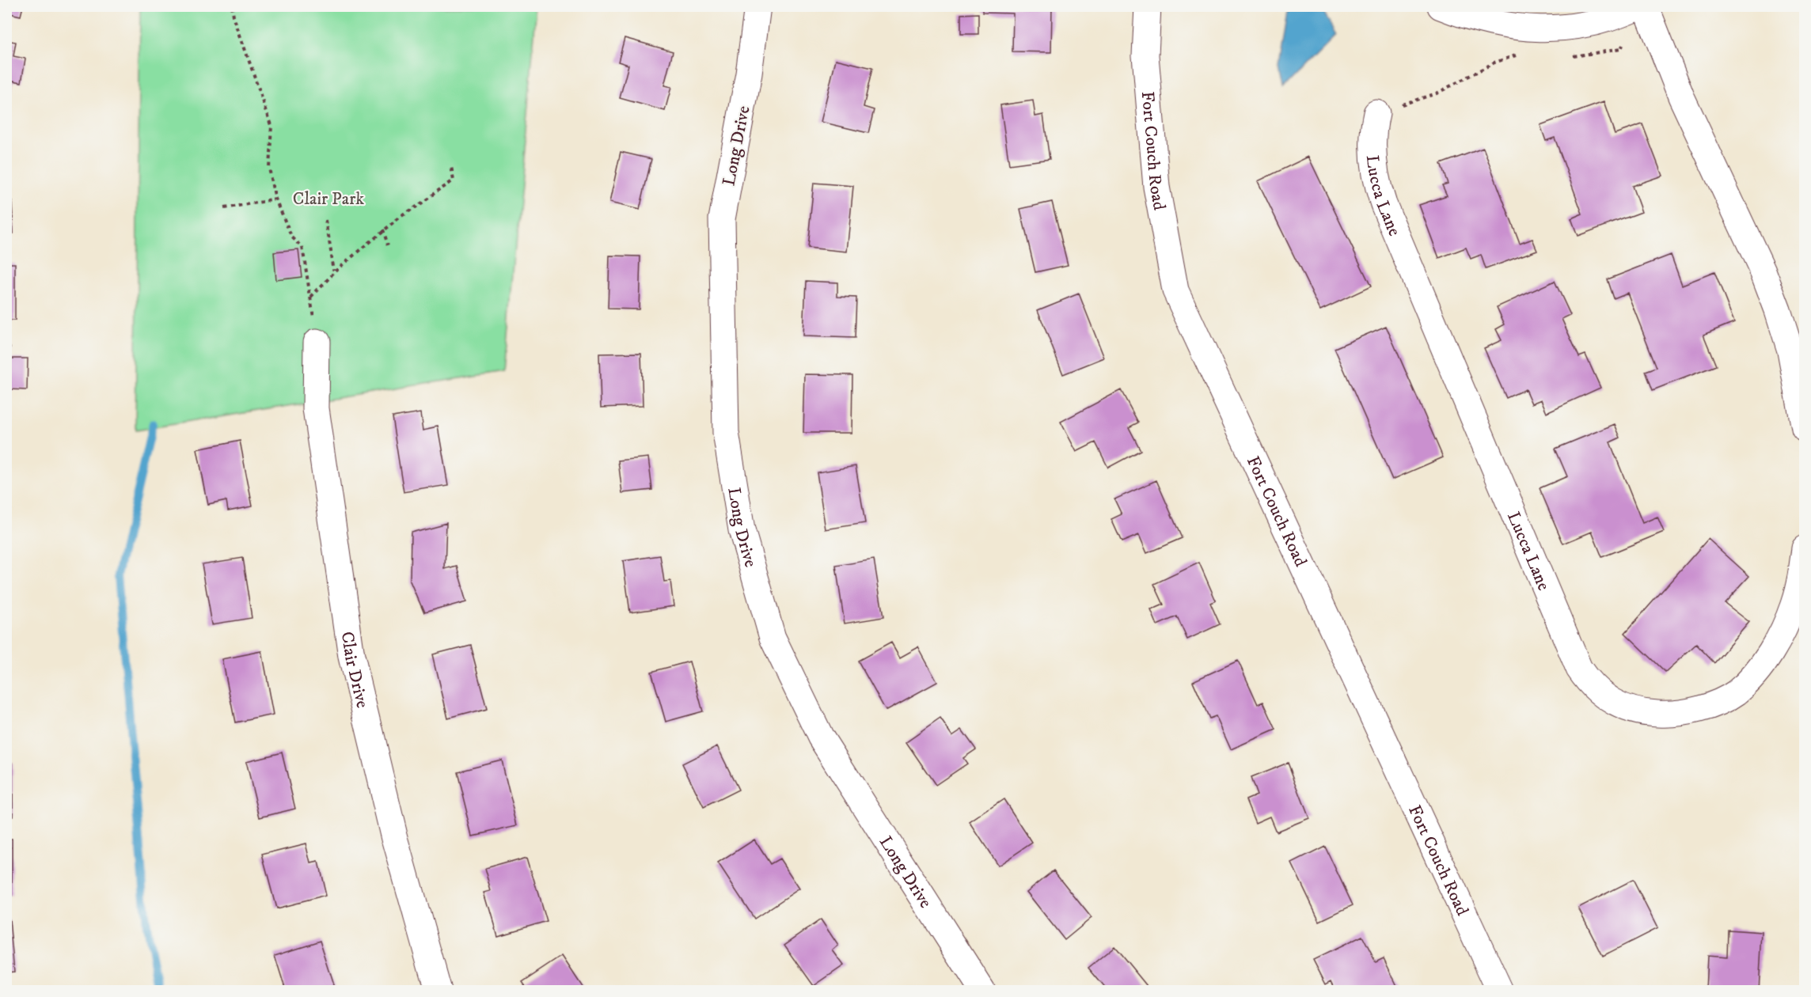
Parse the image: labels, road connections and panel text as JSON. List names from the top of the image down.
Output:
{
  "streets": {
    "street": [
      "Long Drive",
      "Fort Couch Road",
      "Lucca Lane",
      "Clair Drive"
    ]
  },
  "parks": ["Clair Park"]
}
